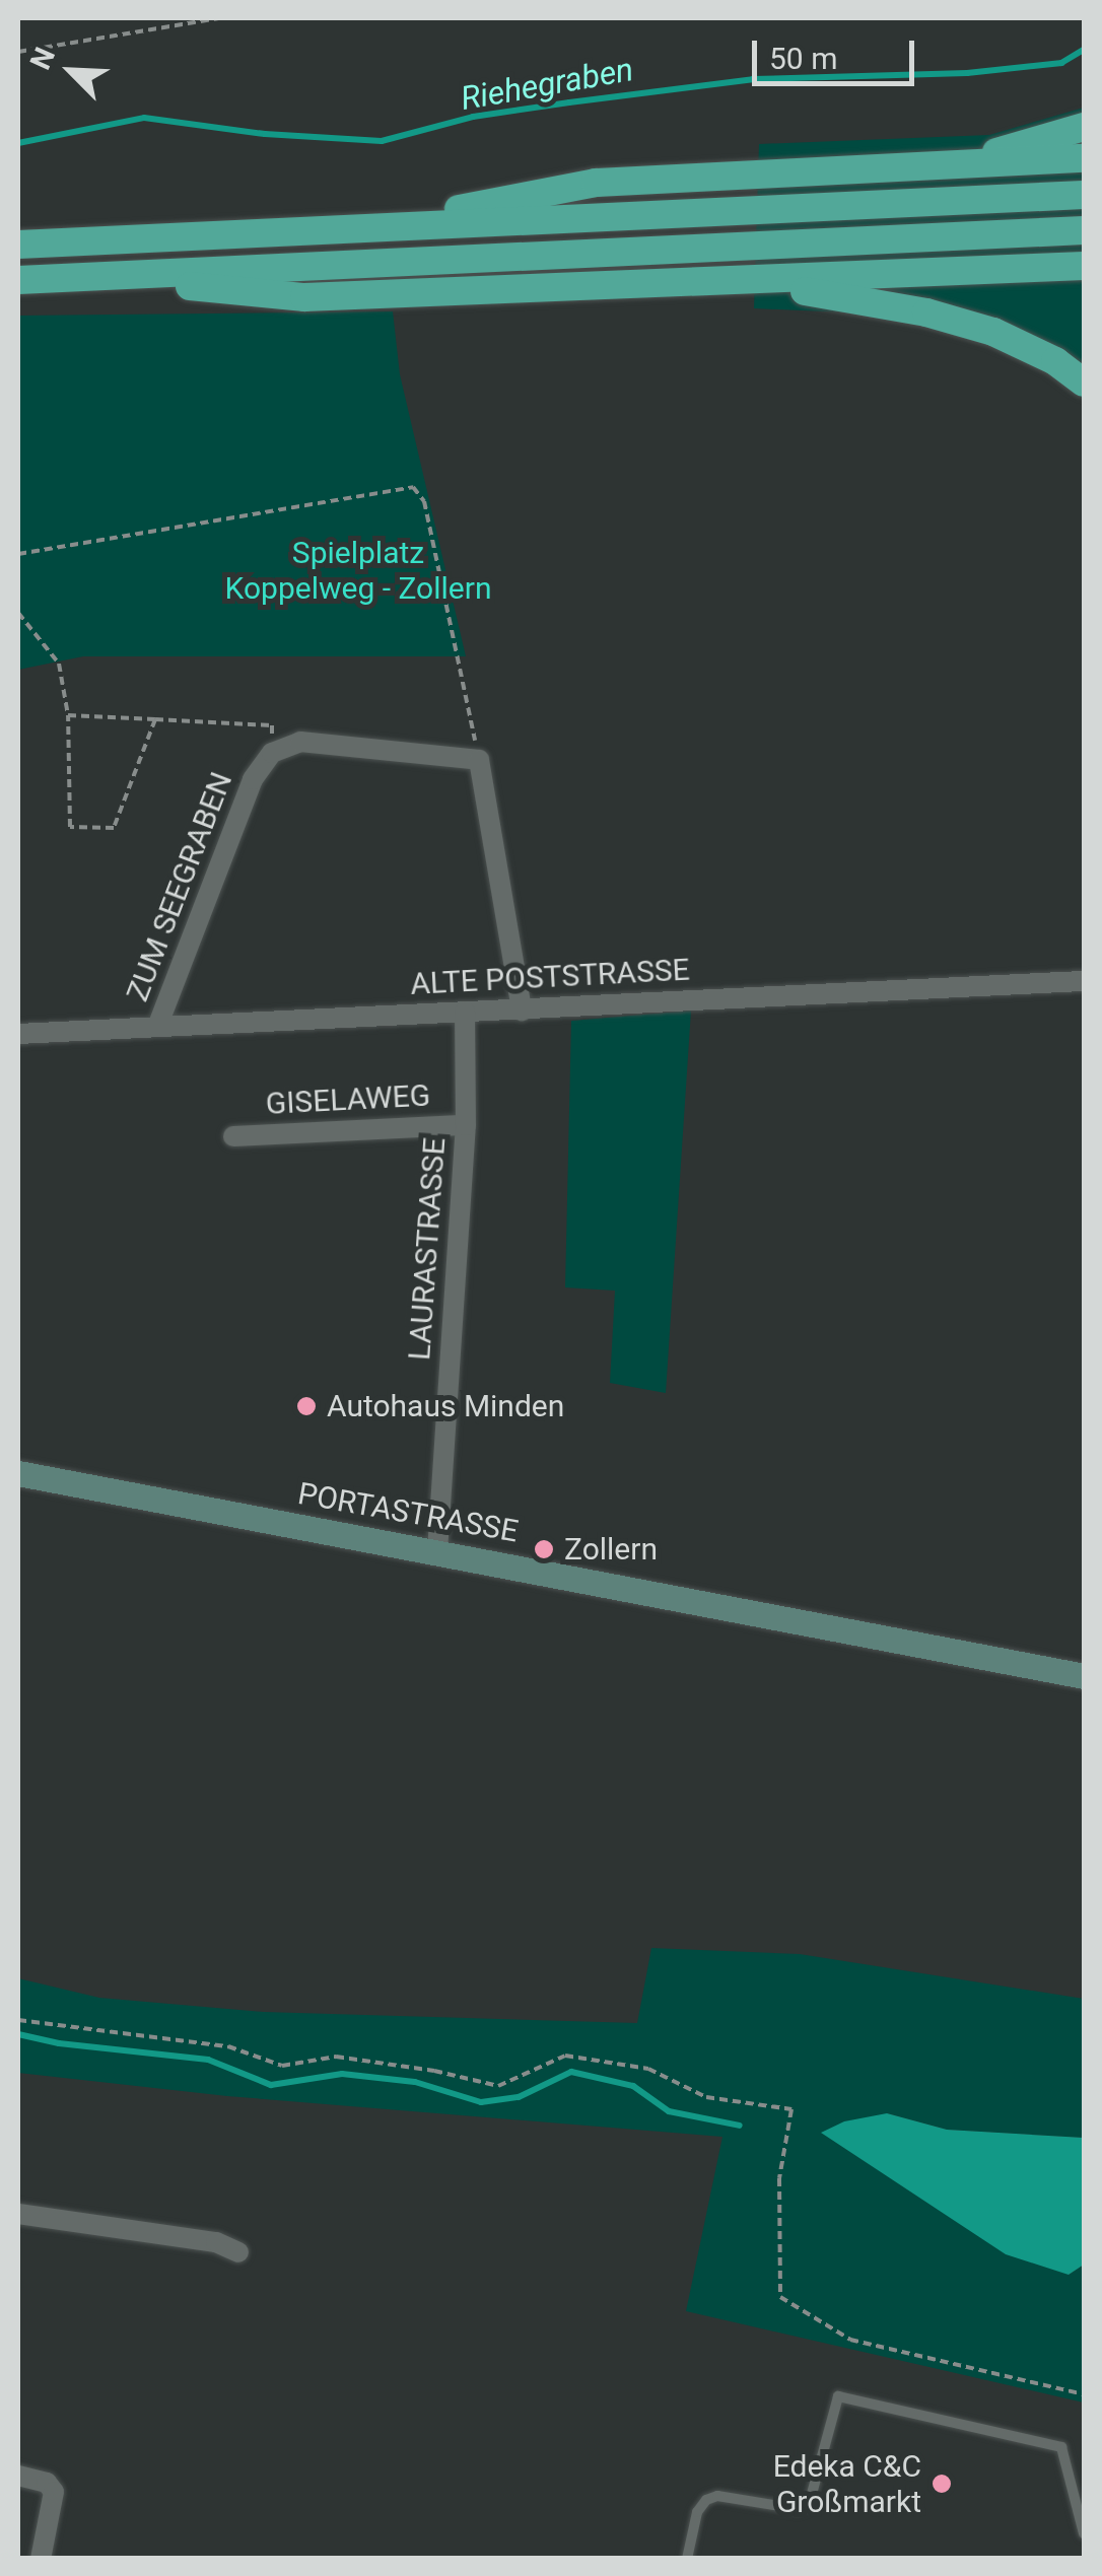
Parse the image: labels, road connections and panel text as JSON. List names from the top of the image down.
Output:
{
  "streets": {
    "main road": ["PORTASTRASSE"],
    "street": [
      "ZUM SEEGRABEN",
      "ALTE POSTSTRASSE",
      "GISELAWEG",
      "LAURASTRASSE"
    ]
  },
  "crossings": [
    ["ZUM SEEGRABEN", "ALTE POSTSTRASSE"],
    ["ALTE POSTSTRASSE", "LAURASTRASSE"],
    ["GISELAWEG", "LAURASTRASSE"],
    ["LAURASTRASSE", "PORTASTRASSE"]
  ],
  "water": ["Riehegraben"],
  "parks": ["Spielplatz Koppelweg - Zollern"],
  "places": ["Autohaus Minden", "Zollern", "Edeka C&C Großmarkt"],
  "scale_bar": "50 m",
  "north": "top left"
}
